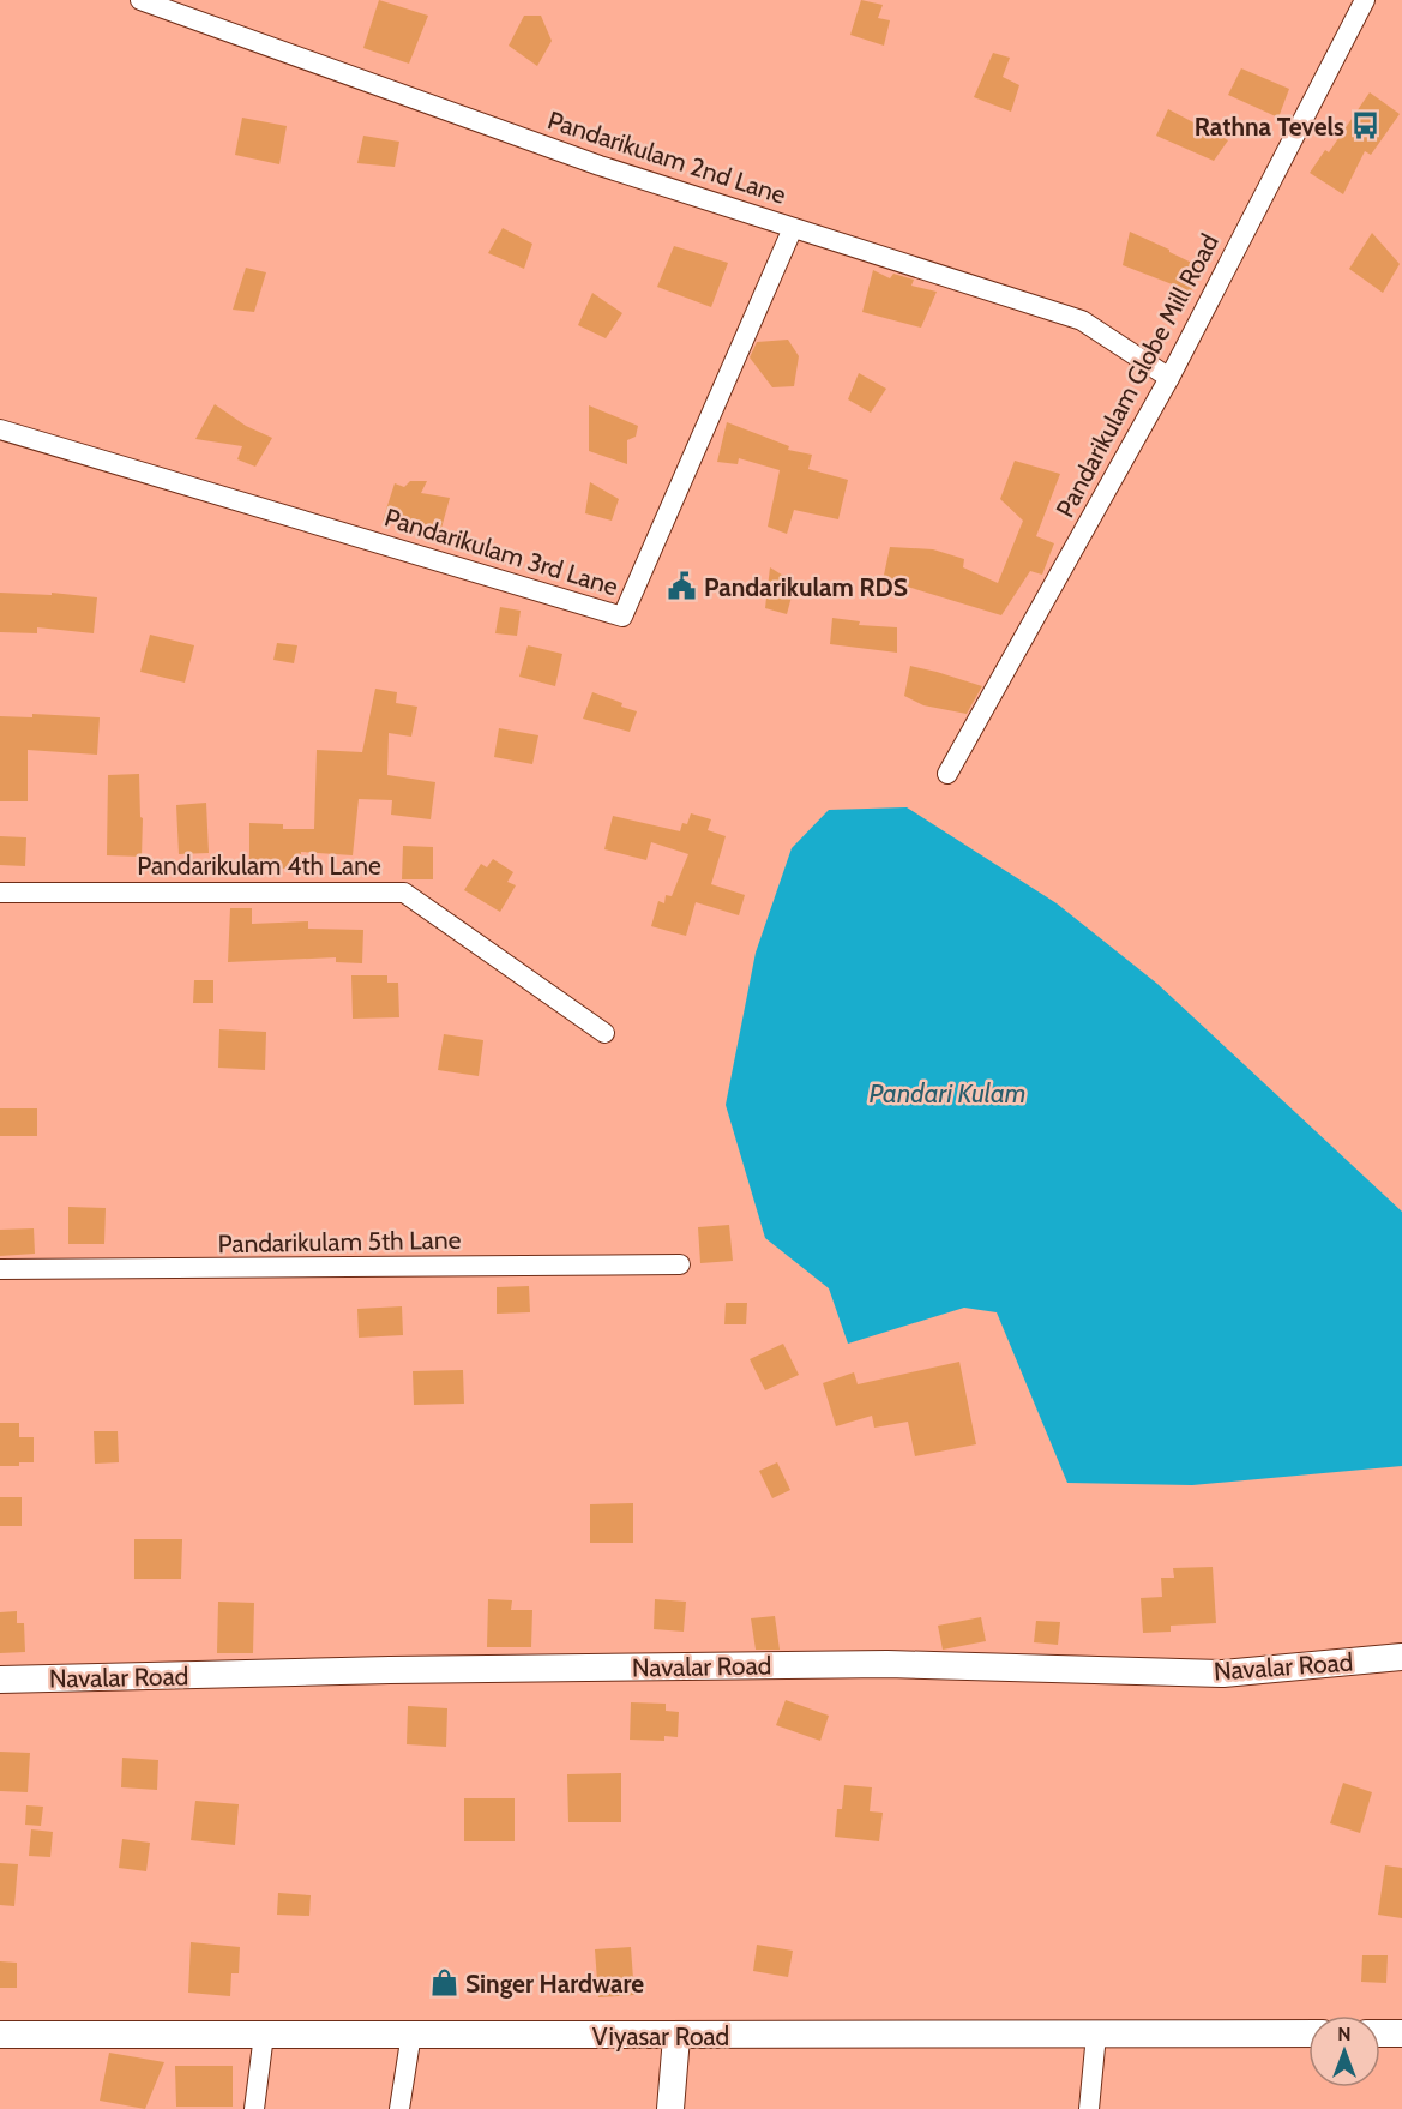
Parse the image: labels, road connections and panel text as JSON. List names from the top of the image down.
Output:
{
  "streets": {
    "street": [
      "Pandarikulam 2nd Lane",
      "Pandarikulam Globe Mill Road",
      "Pandarikulam 3rd Lane",
      "Pandarikulam 4th Lane",
      "Pandarikulam 5th Lane",
      "Navalar Road",
      "Viyasar Road"
    ]
  },
  "crossings": [
    ["Pandarikulam 2nd Lane", "Pandarikulam Globe Mill Road"],
    ["Pandarikulam 2nd Lane", "Pandarikulam 3rd Lane"]
  ],
  "water": ["Pandari Kulam"],
  "places": {
    "bus stop": ["Rathna Tevels"],
    "public building": ["Pandarikulam RDS"],
    "shop": ["Singer Hardware"]
  },
  "north": "top"
}
